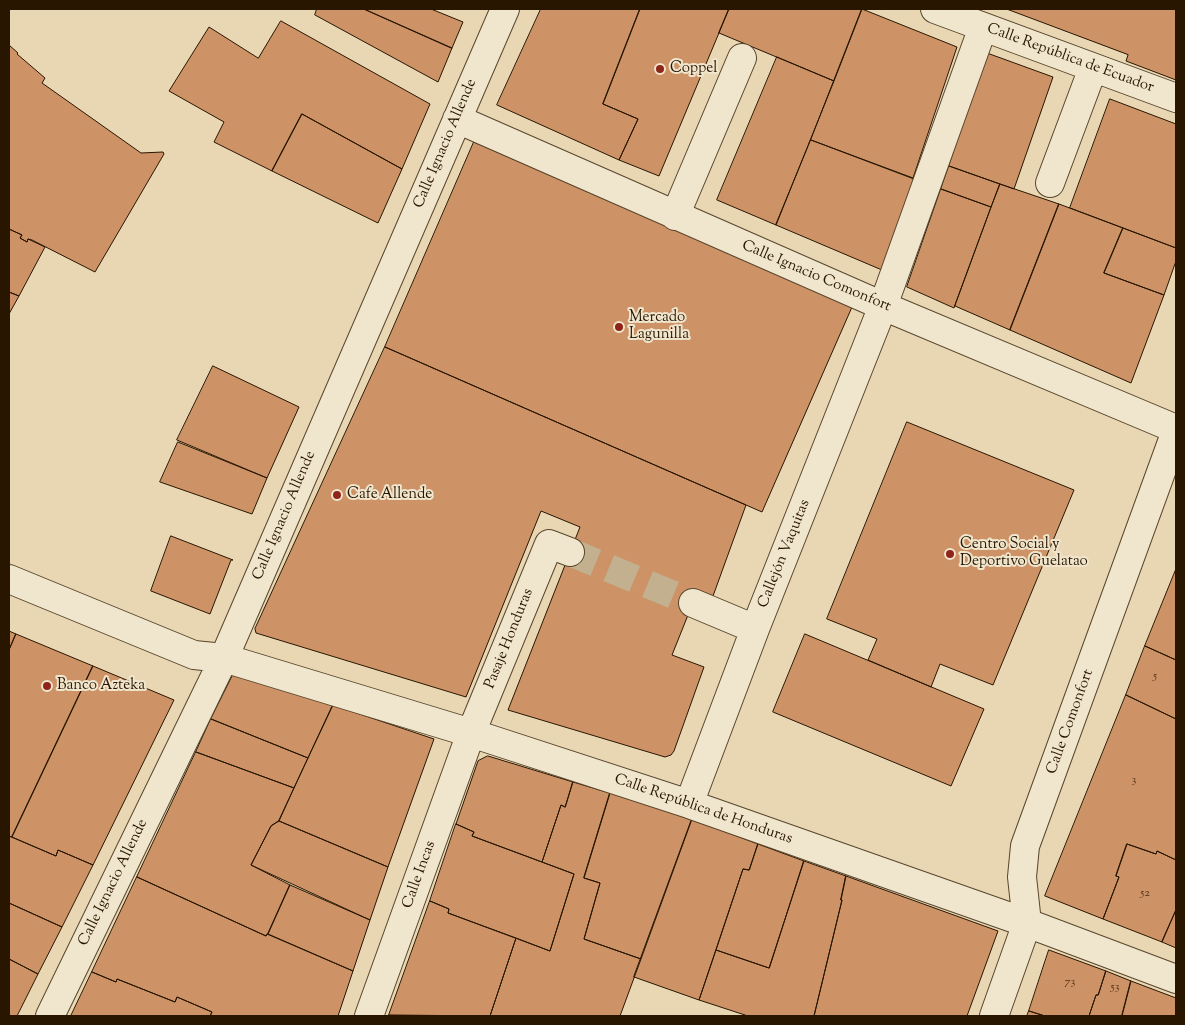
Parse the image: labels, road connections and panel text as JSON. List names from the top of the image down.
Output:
{
  "streets": {
    "street": [
      "Calle República de Ecuador",
      "Calle Ignacio Allende",
      "Calle Ignacio Comonfort",
      "Callejón Vaquitas",
      "Pasaje Honduras",
      "Calle Comonfort",
      "Calle República de Honduras",
      "Calle Incas"
    ]
  },
  "crossings": [
    ["Calle República de Ecuador", "Callejón Vaquitas"],
    ["Calle Ignacio Allende", "Calle Ignacio Comonfort"],
    ["Calle Ignacio Allende", "Calle República de Honduras"],
    ["Calle Ignacio Comonfort", "Callejón Vaquitas"],
    ["Calle Ignacio Comonfort", "Calle Comonfort"],
    ["Callejón Vaquitas", "Calle República de Honduras"],
    ["Pasaje Honduras", "Calle República de Honduras"],
    ["Pasaje Honduras", "Calle Incas"],
    ["Calle Comonfort", "Calle República de Honduras"],
    ["Calle República de Honduras", "Calle Incas"]
  ],
  "places": [
    "Coppel",
    "Mercado Lagunilla",
    "Cafe Allende",
    "Centro Social y Deportivo Guelatao",
    "Banco Azteka"
  ],
  "house_numbers": [
    "5",
    "3",
    "52",
    "73",
    "53"
  ]
}
